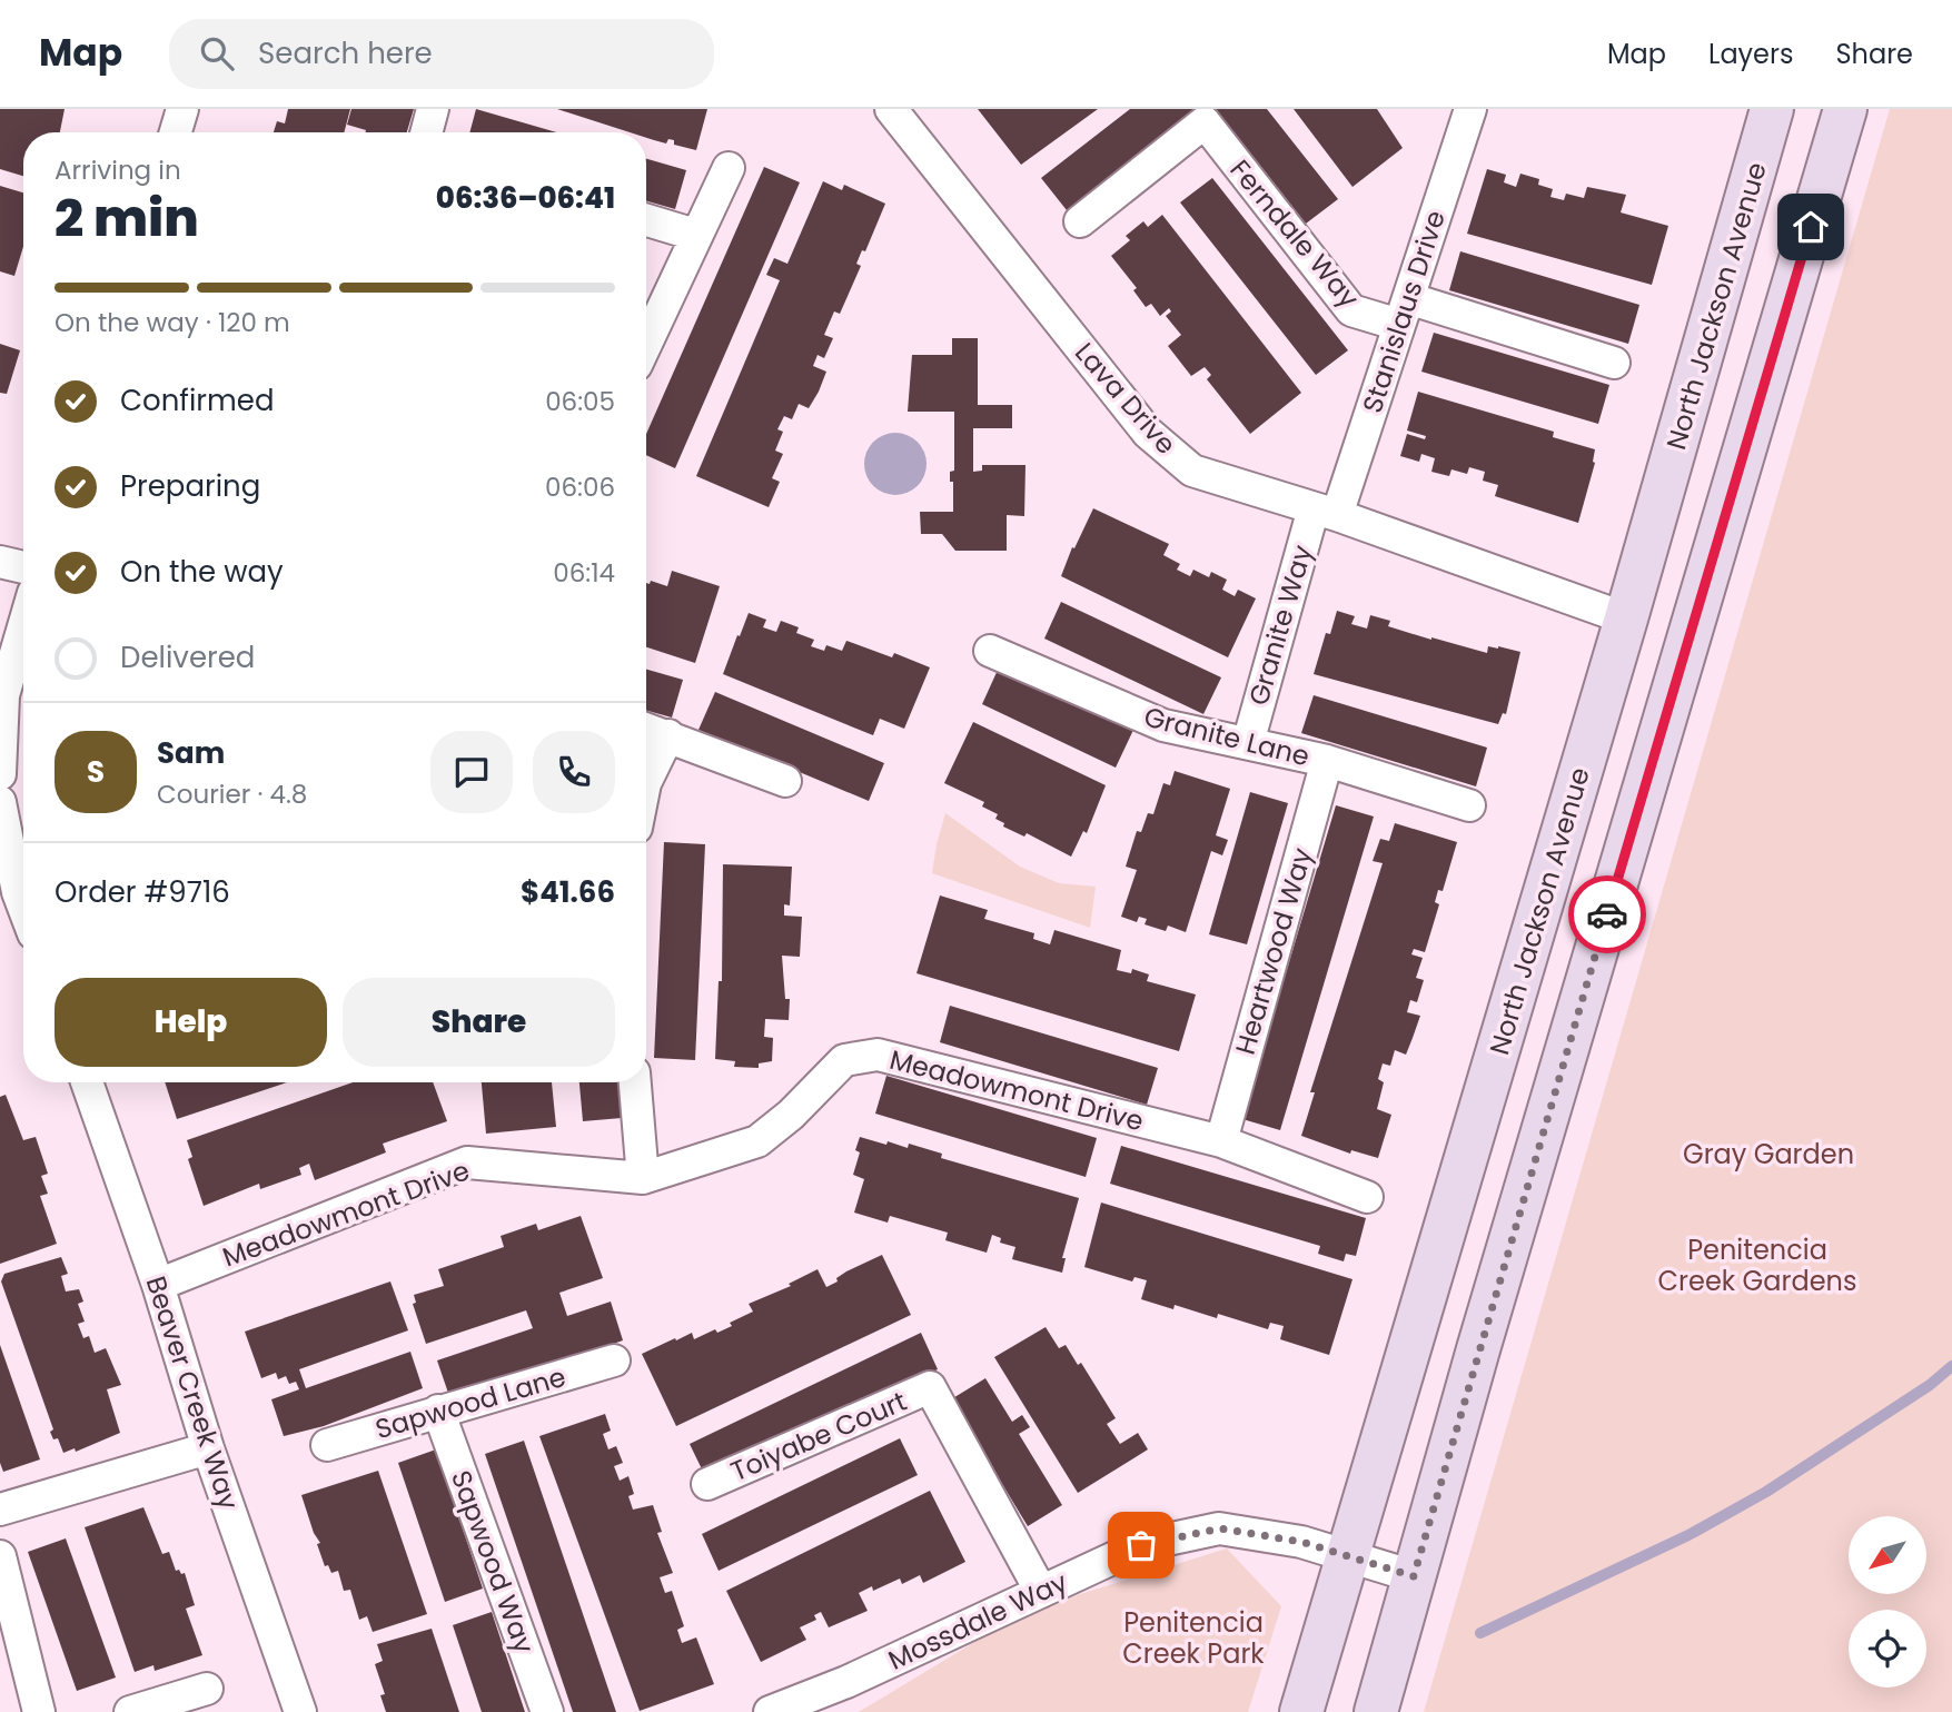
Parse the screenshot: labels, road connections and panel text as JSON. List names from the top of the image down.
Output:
{
  "streets": {
    "main road": ["North Jackson Avenue"],
    "street": [
      "Ferndale Way",
      "Stanislaus Drive",
      "Lava Drive",
      "Granite Way",
      "Granite Lane",
      "Heartwood Way",
      "Meadowmont Drive",
      "Beaver Creek Way",
      "Sapwood Lane",
      "Toiyabe Court",
      "Sapwood Way",
      "Mossdale Way"
    ]
  },
  "crossings": [
    ["Ferndale Way", "Stanislaus Drive"],
    ["North Jackson Avenue", "Lava Drive"],
    ["North Jackson Avenue", "Mossdale Way"],
    ["Stanislaus Drive", "Lava Drive"],
    ["Stanislaus Drive", "Granite Way"],
    ["Lava Drive", "Granite Way"],
    ["Granite Way", "Granite Lane"],
    ["Granite Lane", "Heartwood Way"],
    ["Heartwood Way", "Meadowmont Drive"],
    ["Meadowmont Drive", "Beaver Creek Way"],
    ["Sapwood Lane", "Sapwood Way"],
    ["Toiyabe Court", "Mossdale Way"]
  ],
  "parks": ["Gray Garden", "Penitencia Creek Gardens", "Penitencia Creek Park"],
  "north": "bottom left",
  "page": {
    "header": "Map",
    "search": "Search here",
    "nav": ["Map", "Layers", "Share"],
    "heading": ["2 min", "Arriving in", "06:36–06:41"],
    "panel": [
      "Sam",
      "Courier · 4.8",
      "Order #9716",
      "$41.66"
    ],
    "bar": "On the way · 120 m",
    "list": [
      ["Confirmed", "06:05"],
      ["Preparing", "06:06"],
      ["On the way", "06:14"],
      "Delivered"
    ],
    "round": "S",
    "buttons": ["Help", "Share"]
  }
}
